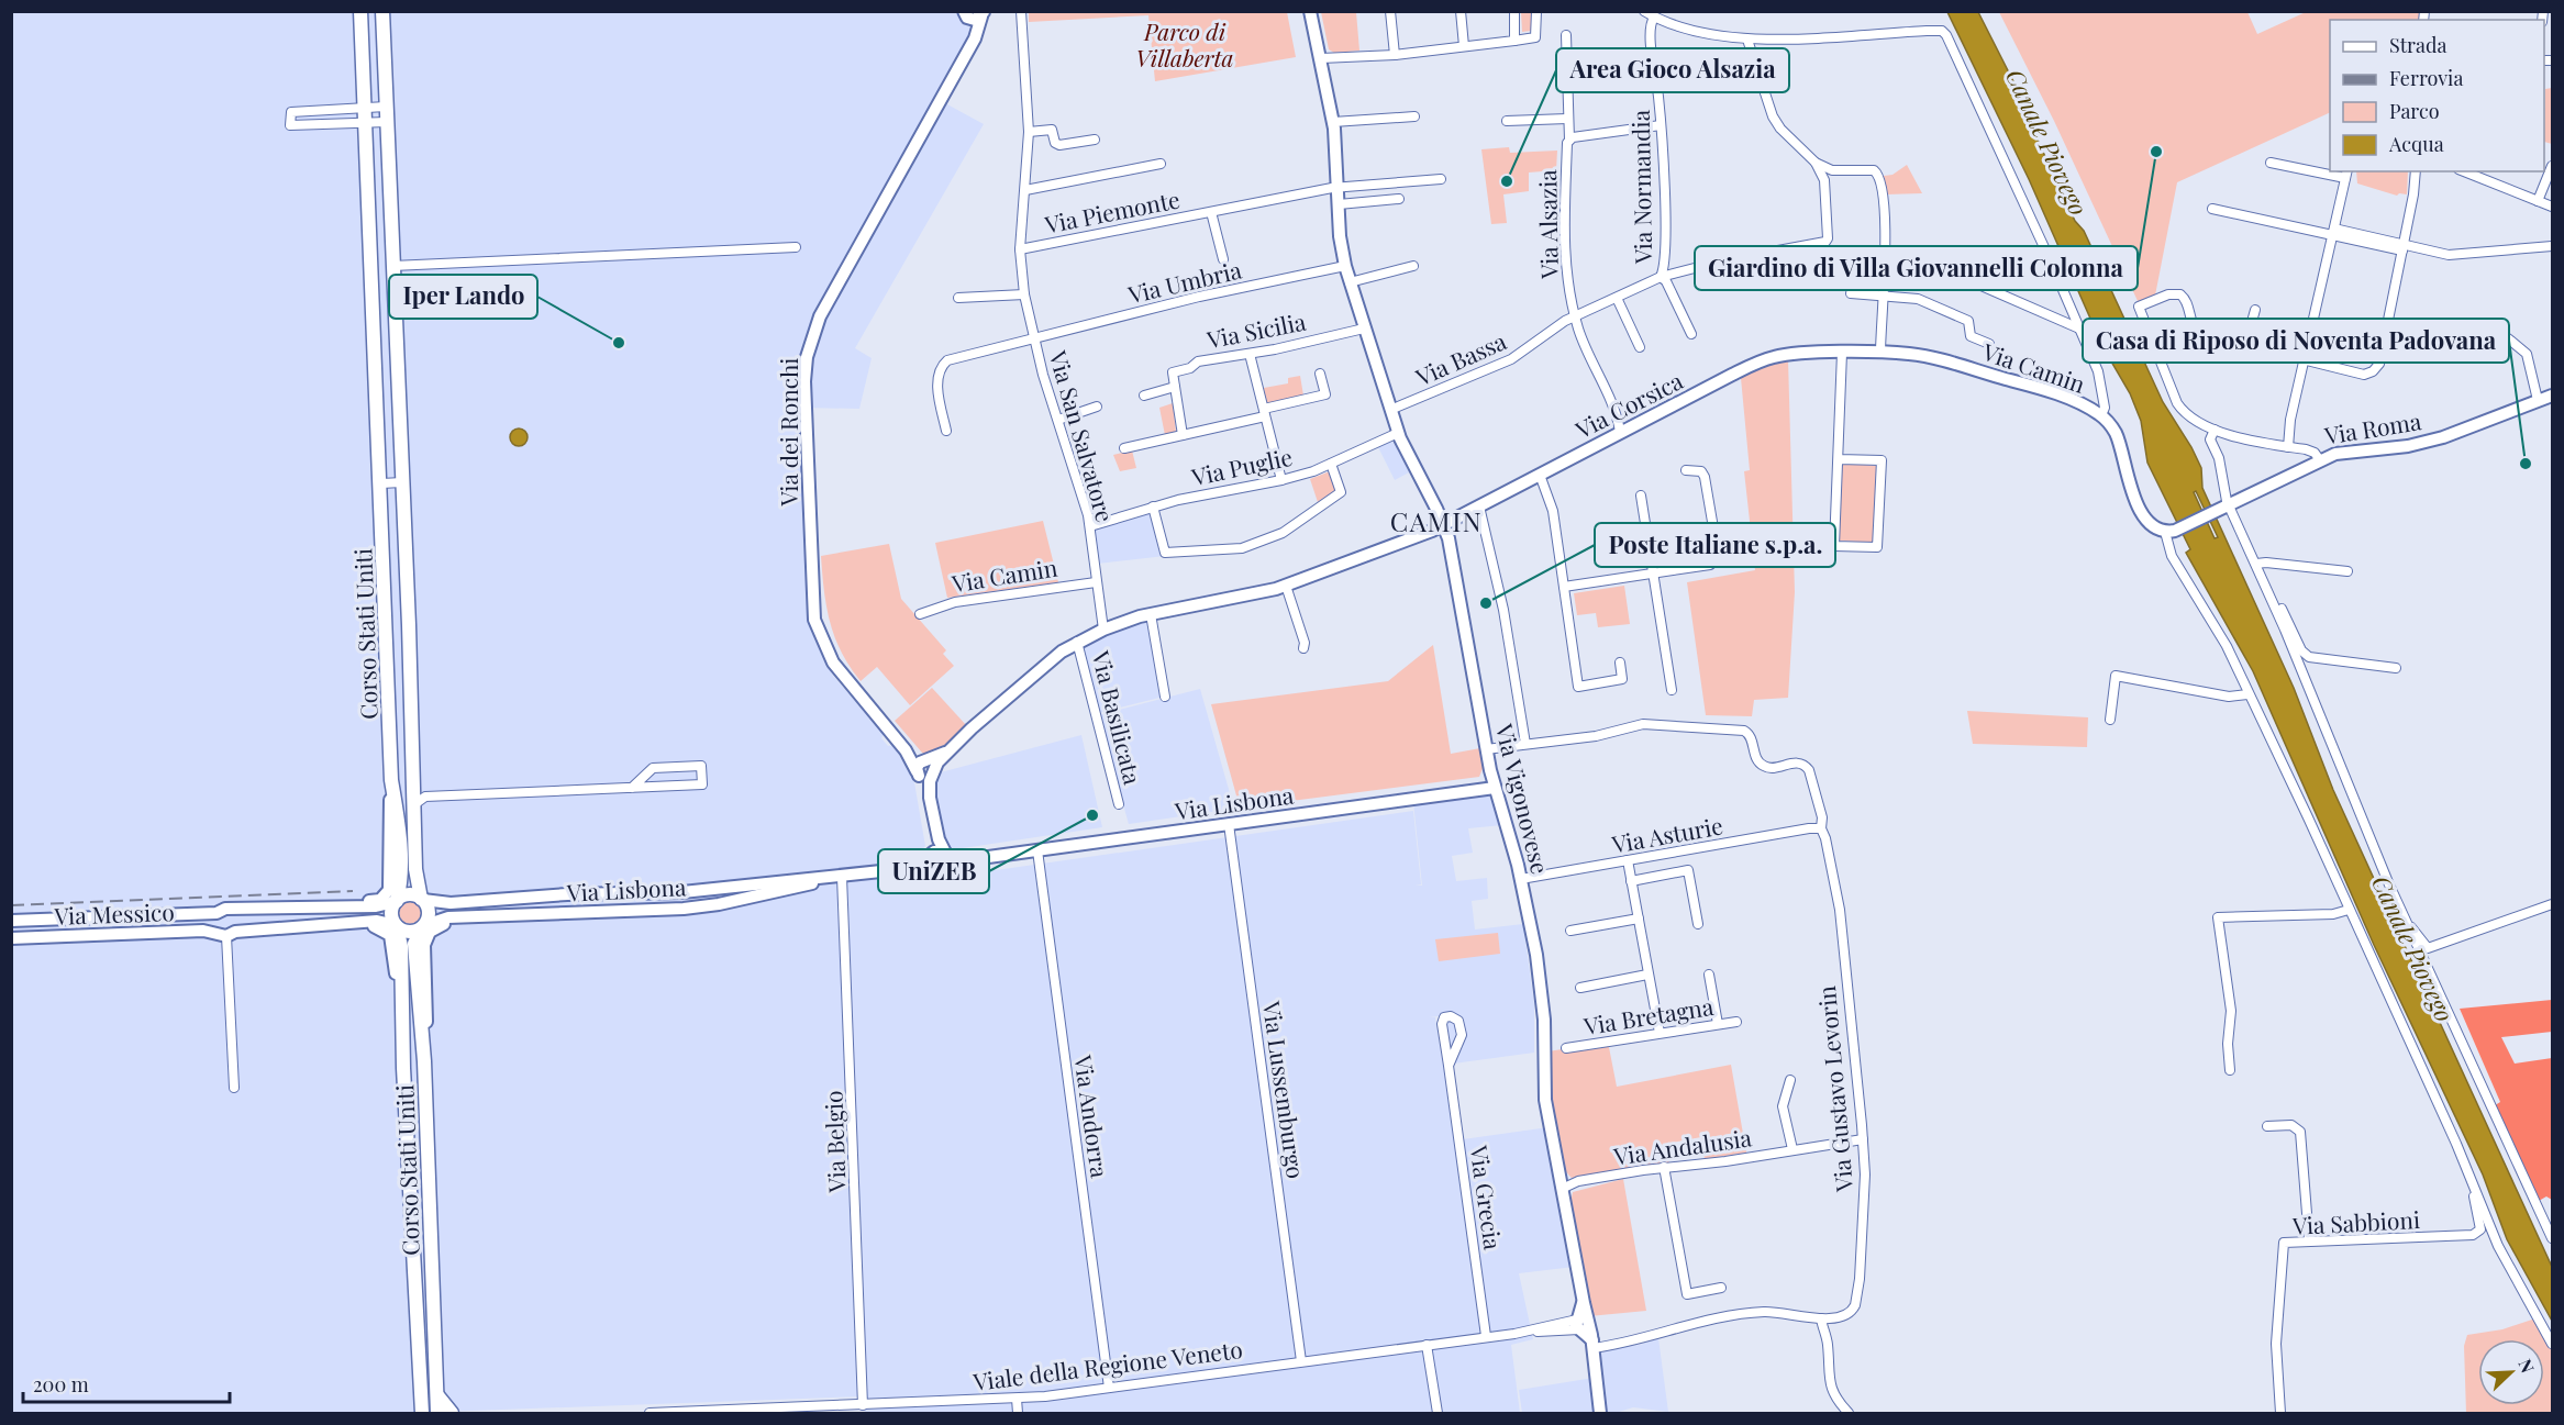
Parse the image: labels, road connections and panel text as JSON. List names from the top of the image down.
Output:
{
  "streets": {
    "main road": ["Corso Stati Uniti"],
    "street": [
      "Via Normandia",
      "Via Piemonte",
      "Via Alsazia",
      "Via Umbria",
      "Via Sicilia",
      "Via Bassa",
      "Via Camin",
      "Via Corsica",
      "Via Roma",
      "Via dei Ronchi",
      "Via San Salvatore",
      "Via Puglie",
      "Via Basilicata",
      "Via Vigonovese",
      "Via Lisbona",
      "Via Asturie",
      "Via Messico",
      "Via Bretagna",
      "Via Gustavo Levorin",
      "Via Lussemburgo",
      "Via Andorra",
      "Via Belgio",
      "Via Andalusia",
      "Via Grecia",
      "Via Sabbioni",
      "Viale della Regione Veneto"
    ]
  },
  "crossings": [
    ["Via Normandia", "Via Alsazia"],
    ["Via Normandia", "Via Bassa"],
    ["Via Piemonte", "Via San Salvatore"],
    ["Via Piemonte", "Via Vigonovese"],
    ["Via Alsazia", "Via Bassa"],
    ["Via Alsazia", "Via Corsica"],
    ["Via Umbria", "Via San Salvatore"],
    ["Via Umbria", "Via Vigonovese"],
    ["Via Sicilia", "Via Vigonovese"],
    ["Via Bassa", "Via Vigonovese"],
    ["Via Camin", "Via Corsica"],
    ["Via Camin", "Via San Salvatore"],
    ["Via Corsica", "Via dei Ronchi"],
    ["Via Corsica", "Via San Salvatore"],
    ["Via Corsica", "Via Basilicata"],
    ["Via Corsica", "Via Vigonovese"],
    ["Via San Salvatore", "Via Puglie"],
    ["Via Puglie", "Via Vigonovese"],
    ["Corso Stati Uniti", "Via Lisbona"],
    ["Corso Stati Uniti", "Via Messico"],
    ["Via Vigonovese", "Via Lisbona"],
    ["Via Vigonovese", "Via Asturie"],
    ["Via Vigonovese", "Via Gustavo Levorin"],
    ["Via Vigonovese", "Via Andalusia"],
    ["Via Vigonovese", "Viale della Regione Veneto"],
    ["Via Lisbona", "Via Messico"],
    ["Via Lisbona", "Via Lussemburgo"],
    ["Via Lisbona", "Via Andorra"],
    ["Via Lisbona", "Via Belgio"],
    ["Via Asturie", "Via Gustavo Levorin"],
    ["Via Gustavo Levorin", "Via Andalusia"],
    ["Via Lussemburgo", "Viale della Regione Veneto"],
    ["Via Andorra", "Viale della Regione Veneto"],
    ["Via Belgio", "Viale della Regione Veneto"],
    ["Via Grecia", "Viale della Regione Veneto"]
  ],
  "districts": ["CAMIN"],
  "water": ["Canale Piovego"],
  "parks": ["Parco di Villaberta"],
  "places": [
    "Giardino di Villa Giovannelli Colonna",
    "Area Gioco Alsazia",
    "Iper Lando",
    "Casa di Riposo di Noventa Padovana",
    "Poste Italiane s.p.a.",
    "UniZEB"
  ],
  "legend": [
    "Strada",
    "Ferrovia",
    "Parco",
    "Acqua"
  ],
  "scale_bar": "200 m",
  "north": "top right"
}
